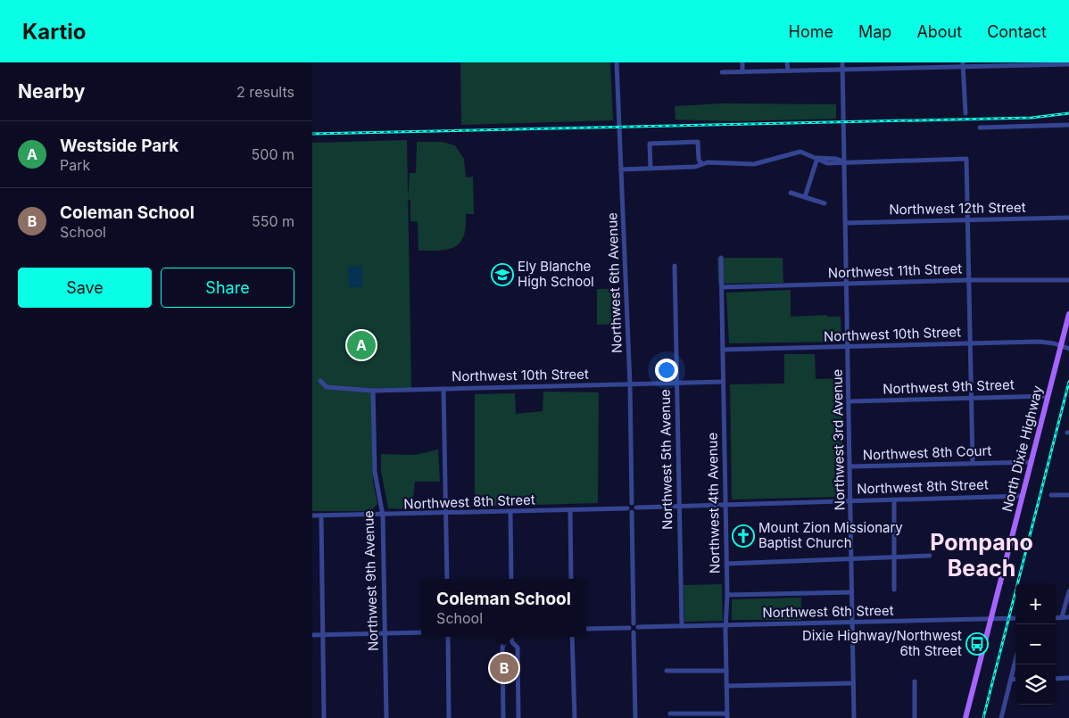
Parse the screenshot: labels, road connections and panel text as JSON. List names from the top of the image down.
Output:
{
  "streets": {
    "main road": ["North Dixie Highway"],
    "street": [
      "Northwest 12th Street",
      "Northwest 11th Street",
      "Northwest 6th Avenue",
      "Northwest 10th Street",
      "Northwest 9th Street",
      "Northwest 3rd Avenue",
      "Northwest 8th Court",
      "Northwest 5th Avenue",
      "Northwest 8th Street",
      "Northwest 4th Avenue",
      "Northwest 9th Avenue",
      "Northwest 6th Street"
    ]
  },
  "crossings": [
    ["Northwest 12th Street", "Northwest 3rd Avenue"],
    ["Northwest 11th Street", "Northwest 3rd Avenue"],
    ["Northwest 11th Street", "Northwest 4th Avenue"],
    ["Northwest 6th Avenue", "Northwest 10th Street"],
    ["Northwest 10th Street", "Northwest 3rd Avenue"],
    ["Northwest 10th Street", "North Dixie Highway"],
    ["Northwest 10th Street", "Northwest 5th Avenue"],
    ["Northwest 10th Street", "Northwest 4th Avenue"],
    ["Northwest 10th Street", "Northwest 9th Avenue"],
    ["Northwest 9th Street", "Northwest 3rd Avenue"],
    ["Northwest 9th Street", "North Dixie Highway"],
    ["Northwest 3rd Avenue", "Northwest 8th Court"],
    ["Northwest 3rd Avenue", "Northwest 8th Street"],
    ["Northwest 3rd Avenue", "Northwest 6th Street"],
    ["North Dixie Highway", "Northwest 8th Court"],
    ["North Dixie Highway", "Northwest 8th Street"],
    ["North Dixie Highway", "Northwest 6th Street"],
    ["Northwest 5th Avenue", "Northwest 8th Street"],
    ["Northwest 5th Avenue", "Northwest 6th Street"],
    ["Northwest 8th Street", "Northwest 4th Avenue"],
    ["Northwest 8th Street", "Northwest 9th Avenue"],
    ["Northwest 4th Avenue", "Northwest 6th Street"]
  ],
  "districts": ["Pompano Beach"],
  "places": {
    "school or university": ["Ely Blanche High School"],
    "church": ["Mount Zion Missionary Baptist Church"],
    "bus stop": ["Dixie Highway/Northwest 6th Street"]
  },
  "page": {
    "header": "Kartio",
    "nav": [
      "Home",
      "Map",
      "About",
      "Contact"
    ],
    "heading": ["Nearby", "2 results"],
    "list": [
      {
        "mark": "A",
        "name": "Westside Park",
        "note": "Park",
        "value": "500 m"
      },
      {
        "mark": "B",
        "name": "Coleman School",
        "note": "School",
        "value": "550 m"
      }
    ],
    "buttons": ["Save", "Share"],
    "pins": ["A", "B"],
    "popup": ["Coleman School", "School"],
    "map_buttons": ["+", "−"]
  }
}
